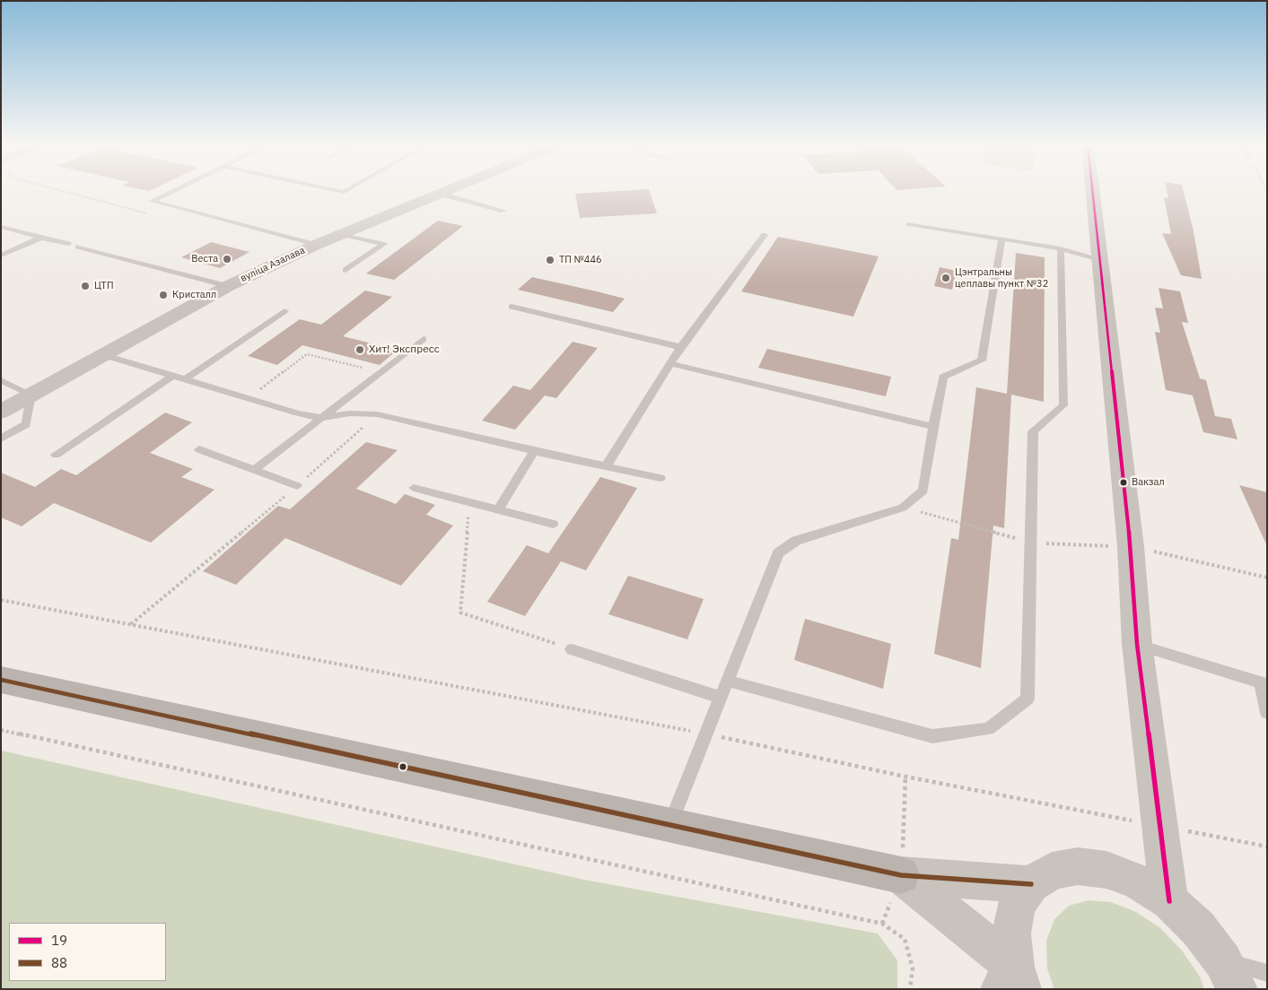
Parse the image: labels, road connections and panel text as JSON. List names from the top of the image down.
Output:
{
  "streets": {
    "street": ["вуліца Азалава"]
  },
  "places": [
    "Веста",
    "ТП №446",
    "Цэнтральны цеплавы пункт №32",
    "ЦТП",
    "Кристалл",
    "Хит! Экспресс",
    "Вакзал"
  ],
  "lines": ["transit line 19", "transit line 88"],
  "legend": ["19", "88"]
}
